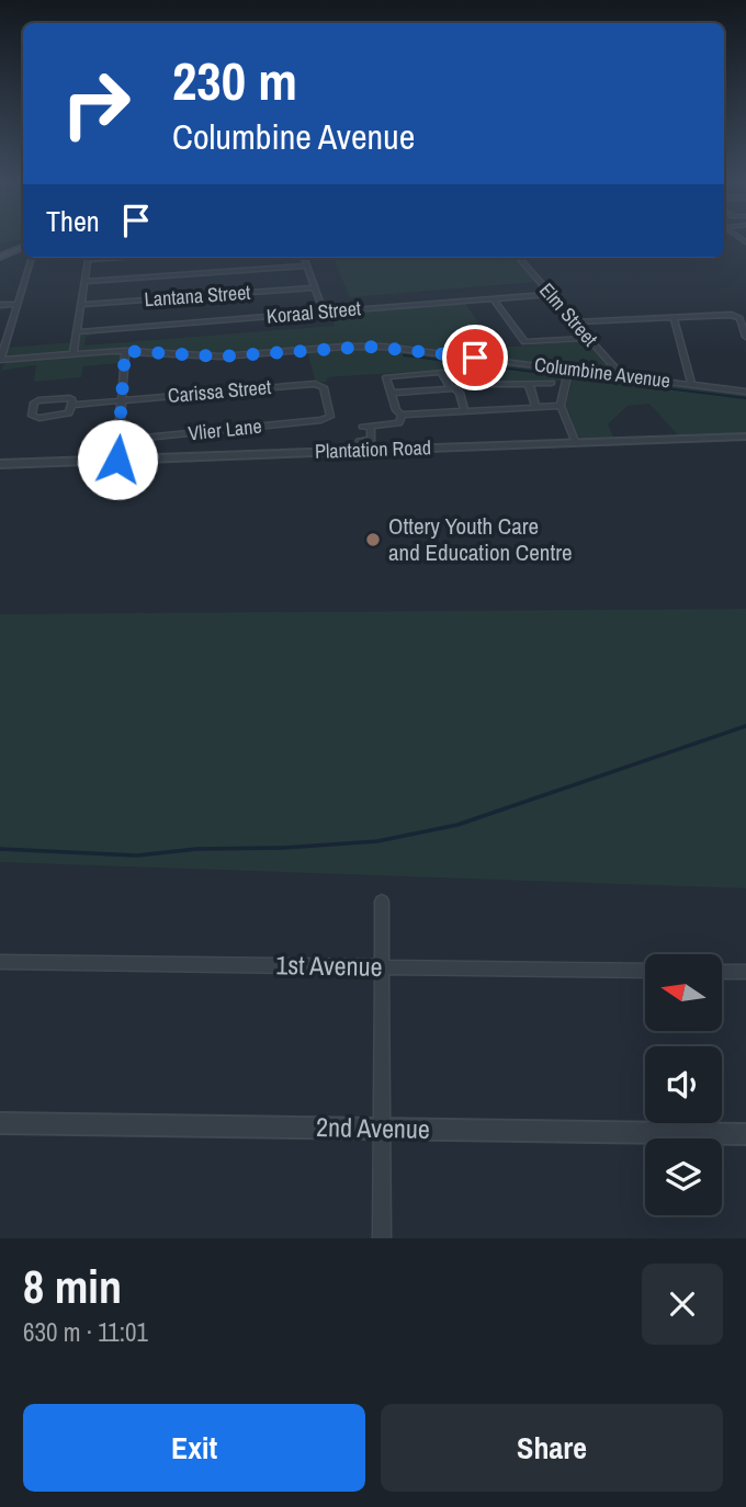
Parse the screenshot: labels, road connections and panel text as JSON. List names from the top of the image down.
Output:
{
  "streets": {
    "street": [
      "Lantana Street",
      "Koraal Street",
      "Elm Street",
      "Columbine Avenue",
      "Carissa Street",
      "Vlier Lane",
      "Plantation Road",
      "1st Avenue",
      "2nd Avenue"
    ]
  },
  "crossings": [
    ["Koraal Street", "Elm Street"],
    ["Elm Street", "Columbine Avenue"],
    ["Carissa Street", "Vlier Lane"]
  ],
  "places": ["Ottery Youth Care and Education Centre"],
  "north": "left",
  "page": {
    "turn": ["230 m", "Columbine Avenue"],
    "then": "Then",
    "heading": ["8 min", "630 m · 11:01"],
    "buttons": ["Exit", "Share"]
  }
}
